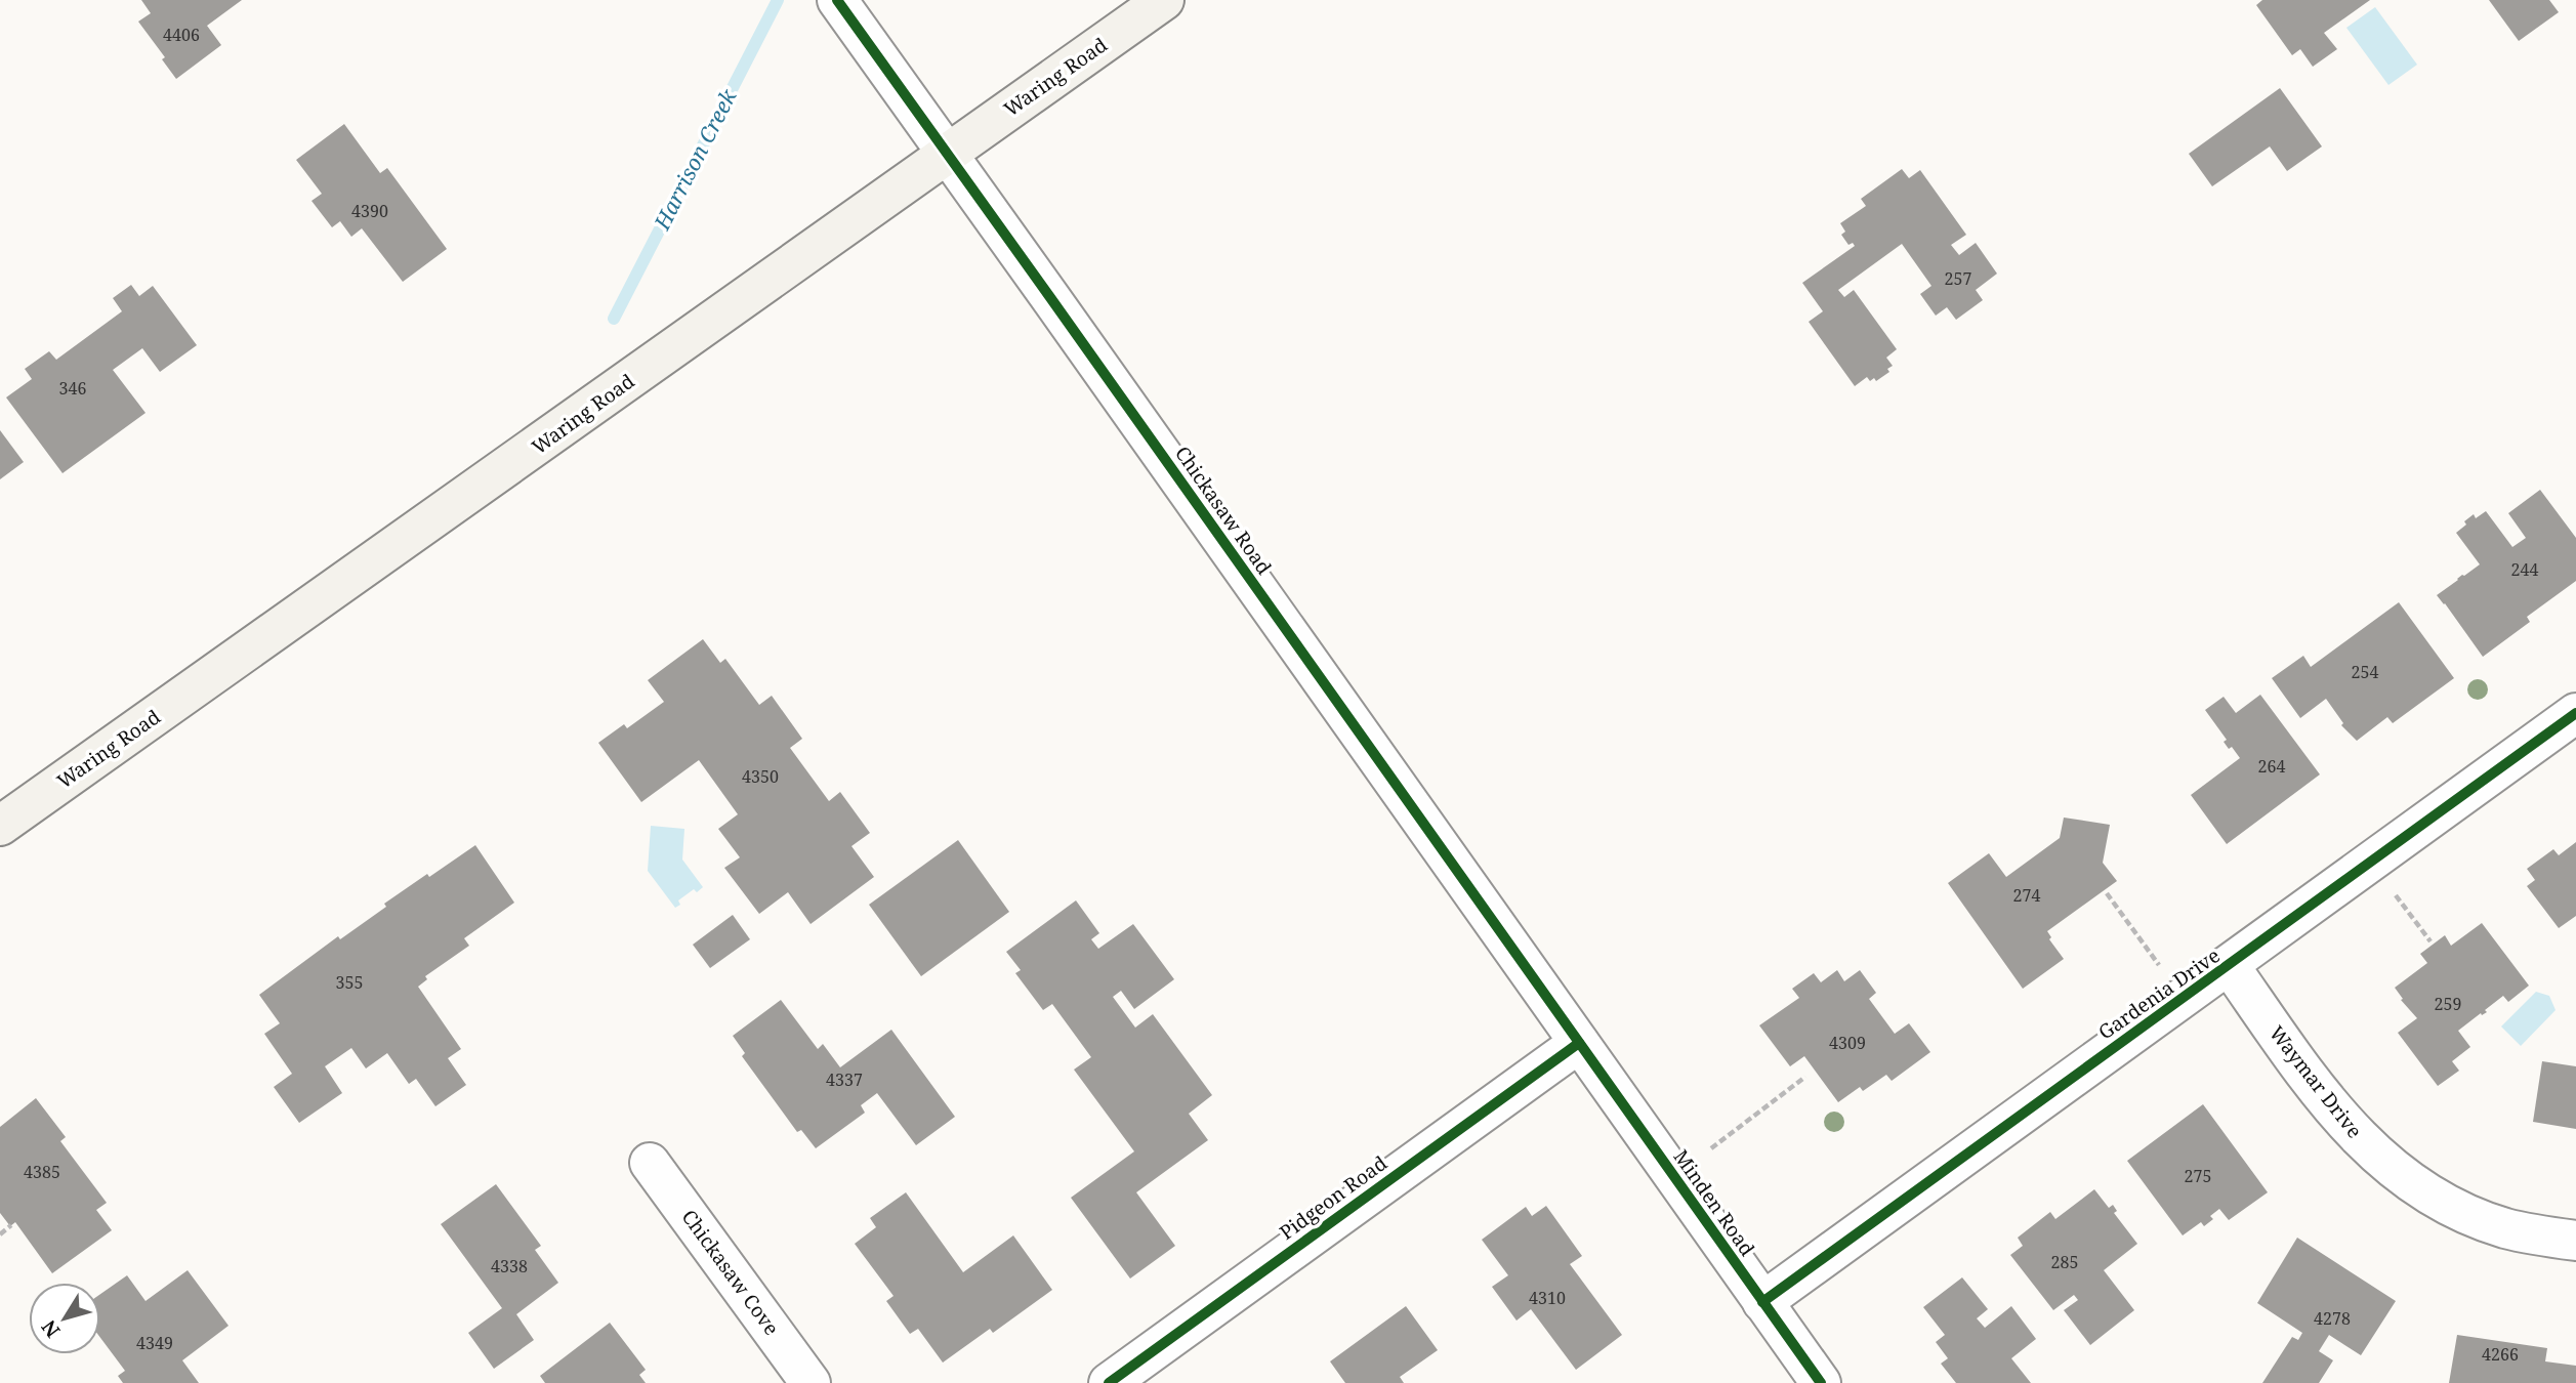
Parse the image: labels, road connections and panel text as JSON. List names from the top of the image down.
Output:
{
  "streets": {
    "main road": ["Waring Road"],
    "street": [
      "Chickasaw Road",
      "Gardenia Drive",
      "Waymar Drive",
      "Pidgeon Road",
      "Minden Road",
      "Chickasaw Cove"
    ]
  },
  "crossings": [
    ["Waring Road", "Chickasaw Road"],
    ["Chickasaw Road", "Pidgeon Road"],
    ["Chickasaw Road", "Minden Road"],
    ["Gardenia Drive", "Waymar Drive"],
    ["Gardenia Drive", "Minden Road"],
    ["Pidgeon Road", "Minden Road"]
  ],
  "water": ["Harrison Creek"],
  "house_numbers": [
    "4406",
    "4390",
    "257",
    "346",
    "244",
    "254",
    "264",
    "4350",
    "274",
    "355",
    "259",
    "4309",
    "4337",
    "4385",
    "275",
    "285",
    "4338",
    "4310",
    "4278",
    "4349",
    "4266"
  ],
  "north": "bottom left"
}
